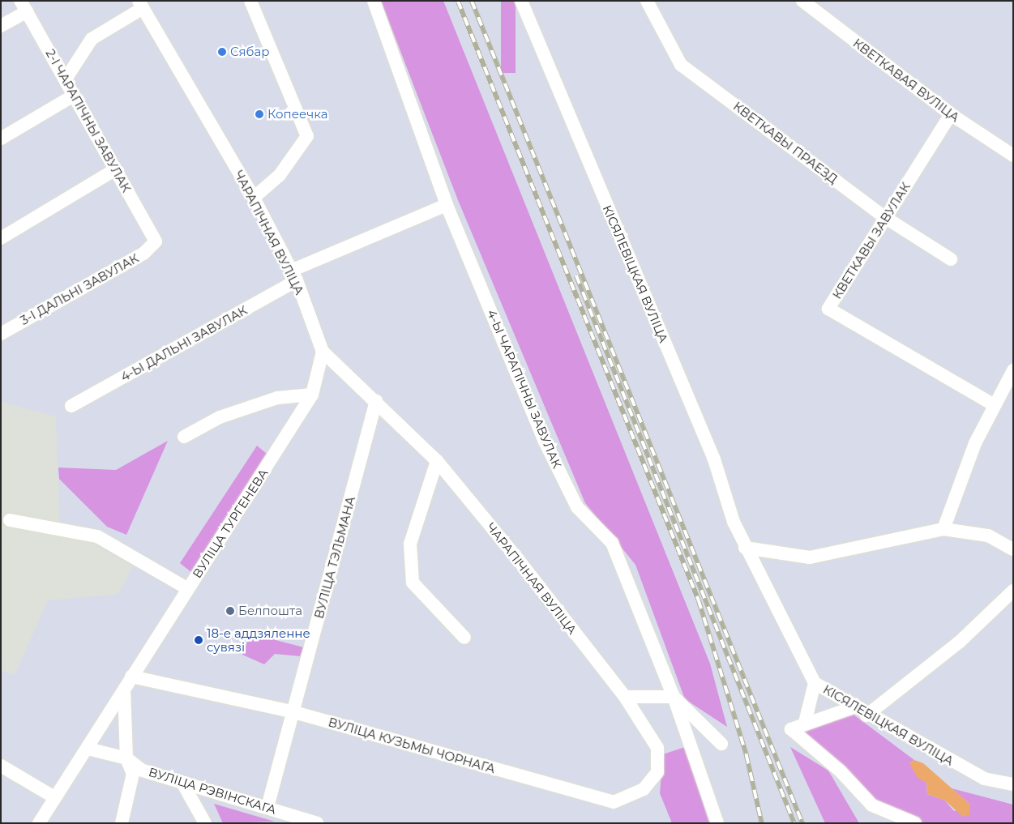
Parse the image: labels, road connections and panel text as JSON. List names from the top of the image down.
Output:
{
  "streets": {
    "street": [
      "КВЕТКАВАЯ ВУЛІЦА",
      "2-І ЧАРАПІЧНЫ ЗАВУЛАК",
      "КВЕТКАВЫ ПРАЕЗД",
      "ЧАРАПІЧНАЯ ВУЛІЦА",
      "КВЕТКАВЫ ЗАВУЛАК",
      "КІСЯЛЕВІЦКАЯ ВУЛІЦА",
      "3-І ДАЛЬНІ ЗАВУЛАК",
      "4-Ы ДАЛЬНІ ЗАВУЛАК",
      "4-Ы ЧАРАПІЧНЫ ЗАВУЛАК",
      "ВУЛІЦА ТУРГЕНЕВА",
      "ВУЛІЦА ТЭЛЬМАНА",
      "ВУЛІЦА КУЗЬМЫ ЧОРНАГА",
      "ВУЛІЦА РЭВІНСКАГА"
    ]
  },
  "crossings": [
    ["КВЕТКАВАЯ ВУЛІЦА", "КВЕТКАВЫ ЗАВУЛАК"],
    ["2-І ЧАРАПІЧНЫ ЗАВУЛАК", "3-І ДАЛЬНІ ЗАВУЛАК"],
    ["КВЕТКАВЫ ПРАЕЗД", "КВЕТКАВЫ ЗАВУЛАК"],
    ["ЧАРАПІЧНАЯ ВУЛІЦА", "4-Ы ДАЛЬНІ ЗАВУЛАК"],
    ["ЧАРАПІЧНАЯ ВУЛІЦА", "ВУЛІЦА ТУРГЕНЕВА"],
    ["ЧАРАПІЧНАЯ ВУЛІЦА", "ВУЛІЦА ТЭЛЬМАНА"],
    ["ЧАРАПІЧНАЯ ВУЛІЦА", "ВУЛІЦА КУЗЬМЫ ЧОРНАГА"],
    ["ВУЛІЦА ТУРГЕНЕВА", "ВУЛІЦА КУЗЬМЫ ЧОРНАГА"],
    ["ВУЛІЦА ТУРГЕНЕВА", "ВУЛІЦА РЭВІНСКАГА"],
    ["ВУЛІЦА ТЭЛЬМАНА", "ВУЛІЦА КУЗЬМЫ ЧОРНАГА"],
    ["ВУЛІЦА ТЭЛЬМАНА", "ВУЛІЦА РЭВІНСКАГА"]
  ],
  "places": [
    "Сябар",
    "Копеечка",
    "Белпошта",
    "18-е аддзяленне сувязі"
  ]
}
